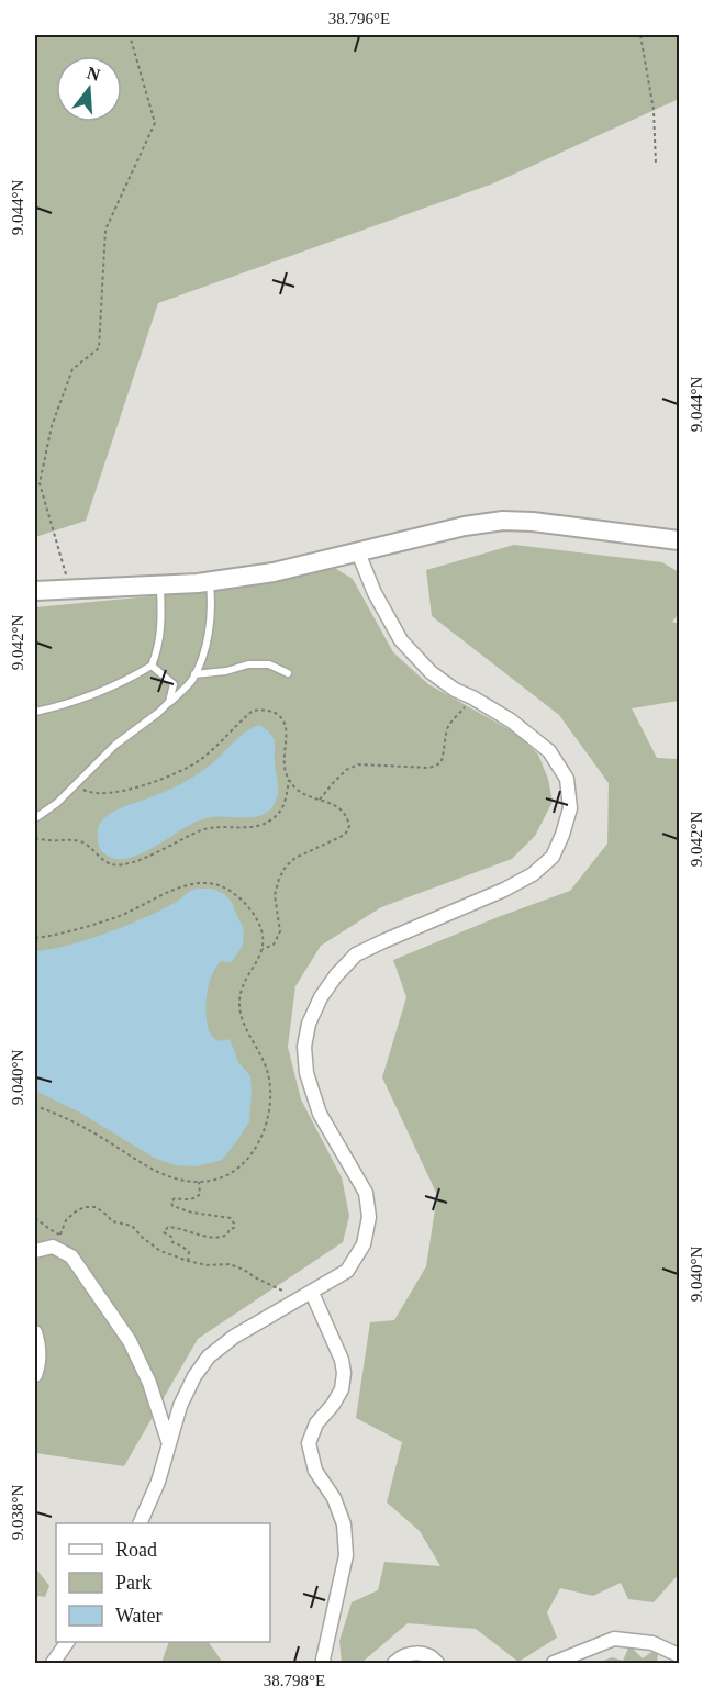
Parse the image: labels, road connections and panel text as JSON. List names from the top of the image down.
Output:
{
  "legend": ["Road", "Park", "Water"],
  "north": "top",
  "coordinates": [
    "38.796°E",
    "9.044°N",
    "9.042°N",
    "9.040°N",
    "9.038°N",
    "38.798°E"
  ]
}
